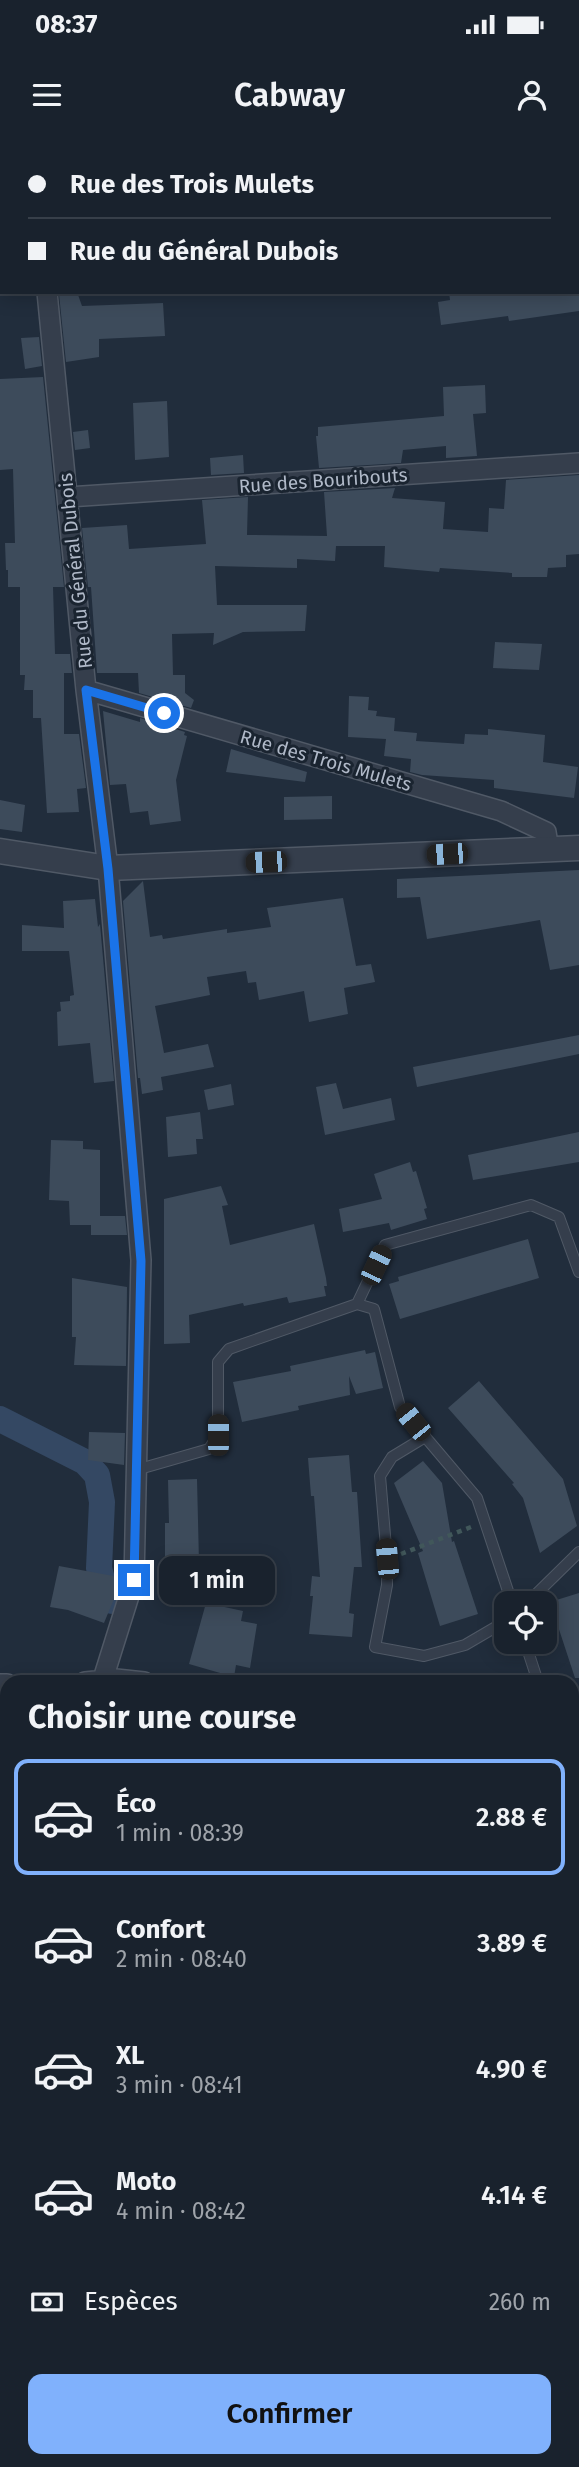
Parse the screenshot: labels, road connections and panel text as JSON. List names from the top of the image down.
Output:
{
  "streets": {
    "street": ["Rue des Bouribouts", "Rue du Général Dubois", "Rue des Trois Mulets"]
  },
  "crossings": [
    ["Rue des Bouribouts", "Rue du Général Dubois"],
    ["Rue du Général Dubois", "Rue des Trois Mulets"]
  ],
  "page": {
    "status": "08:37",
    "header": "Cabway",
    "banner": ["Rue des Trois Mulets", "Rue du Général Dubois"],
    "bubble": "1 min",
    "heading": "Choisir une course",
    "list": [
      {
        "name": "Éco",
        "note": "1 min · 08:39",
        "value": "2.88 €"
      },
      {
        "name": "Confort",
        "note": "2 min · 08:40",
        "value": "3.89 €"
      },
      {
        "name": "XL",
        "note": "3 min · 08:41",
        "value": "4.90 €"
      },
      {
        "name": "Moto",
        "note": "4 min · 08:42",
        "value": "4.14 €"
      }
    ],
    "pay": ["Espèces", "260 m"],
    "buttons": "Confirmer"
  }
}
